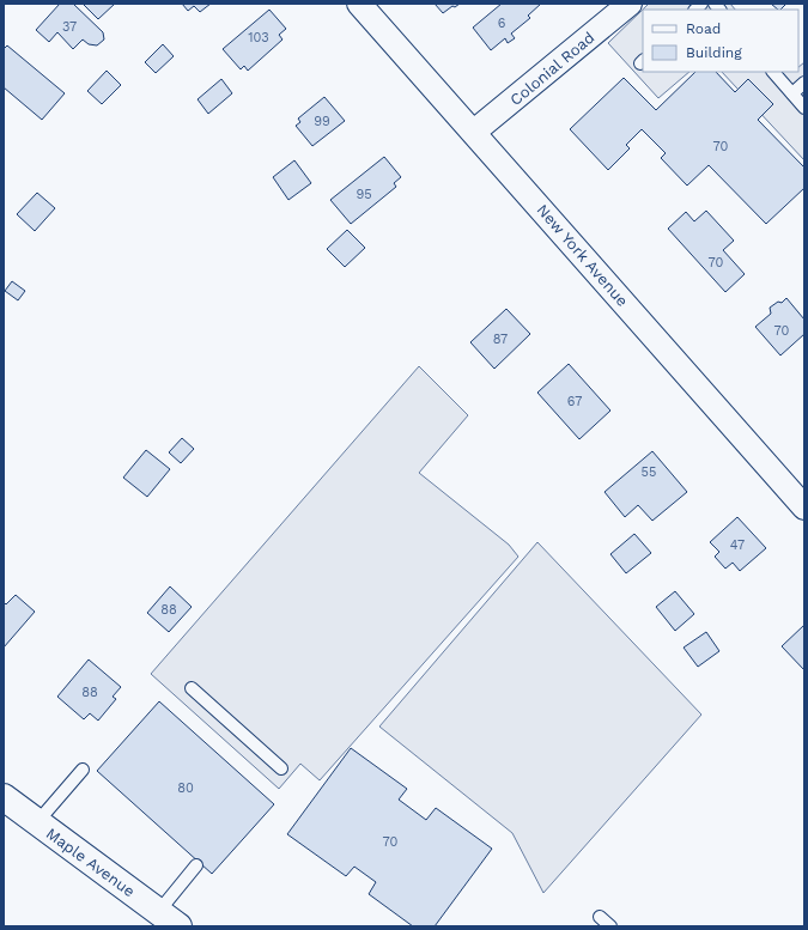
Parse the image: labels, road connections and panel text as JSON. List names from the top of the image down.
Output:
{
  "streets": {
    "main road": ["Maple Avenue"],
    "street": ["Colonial Road", "New York Avenue"]
  },
  "crossings": [
    ["Colonial Road", "New York Avenue"]
  ],
  "house_numbers": [
    "6",
    "37",
    "103",
    "99",
    "70",
    "95",
    "70",
    "70",
    "87",
    "67",
    "55",
    "47",
    "88",
    "88",
    "80",
    "70"
  ],
  "legend": ["Road", "Building"]
}
